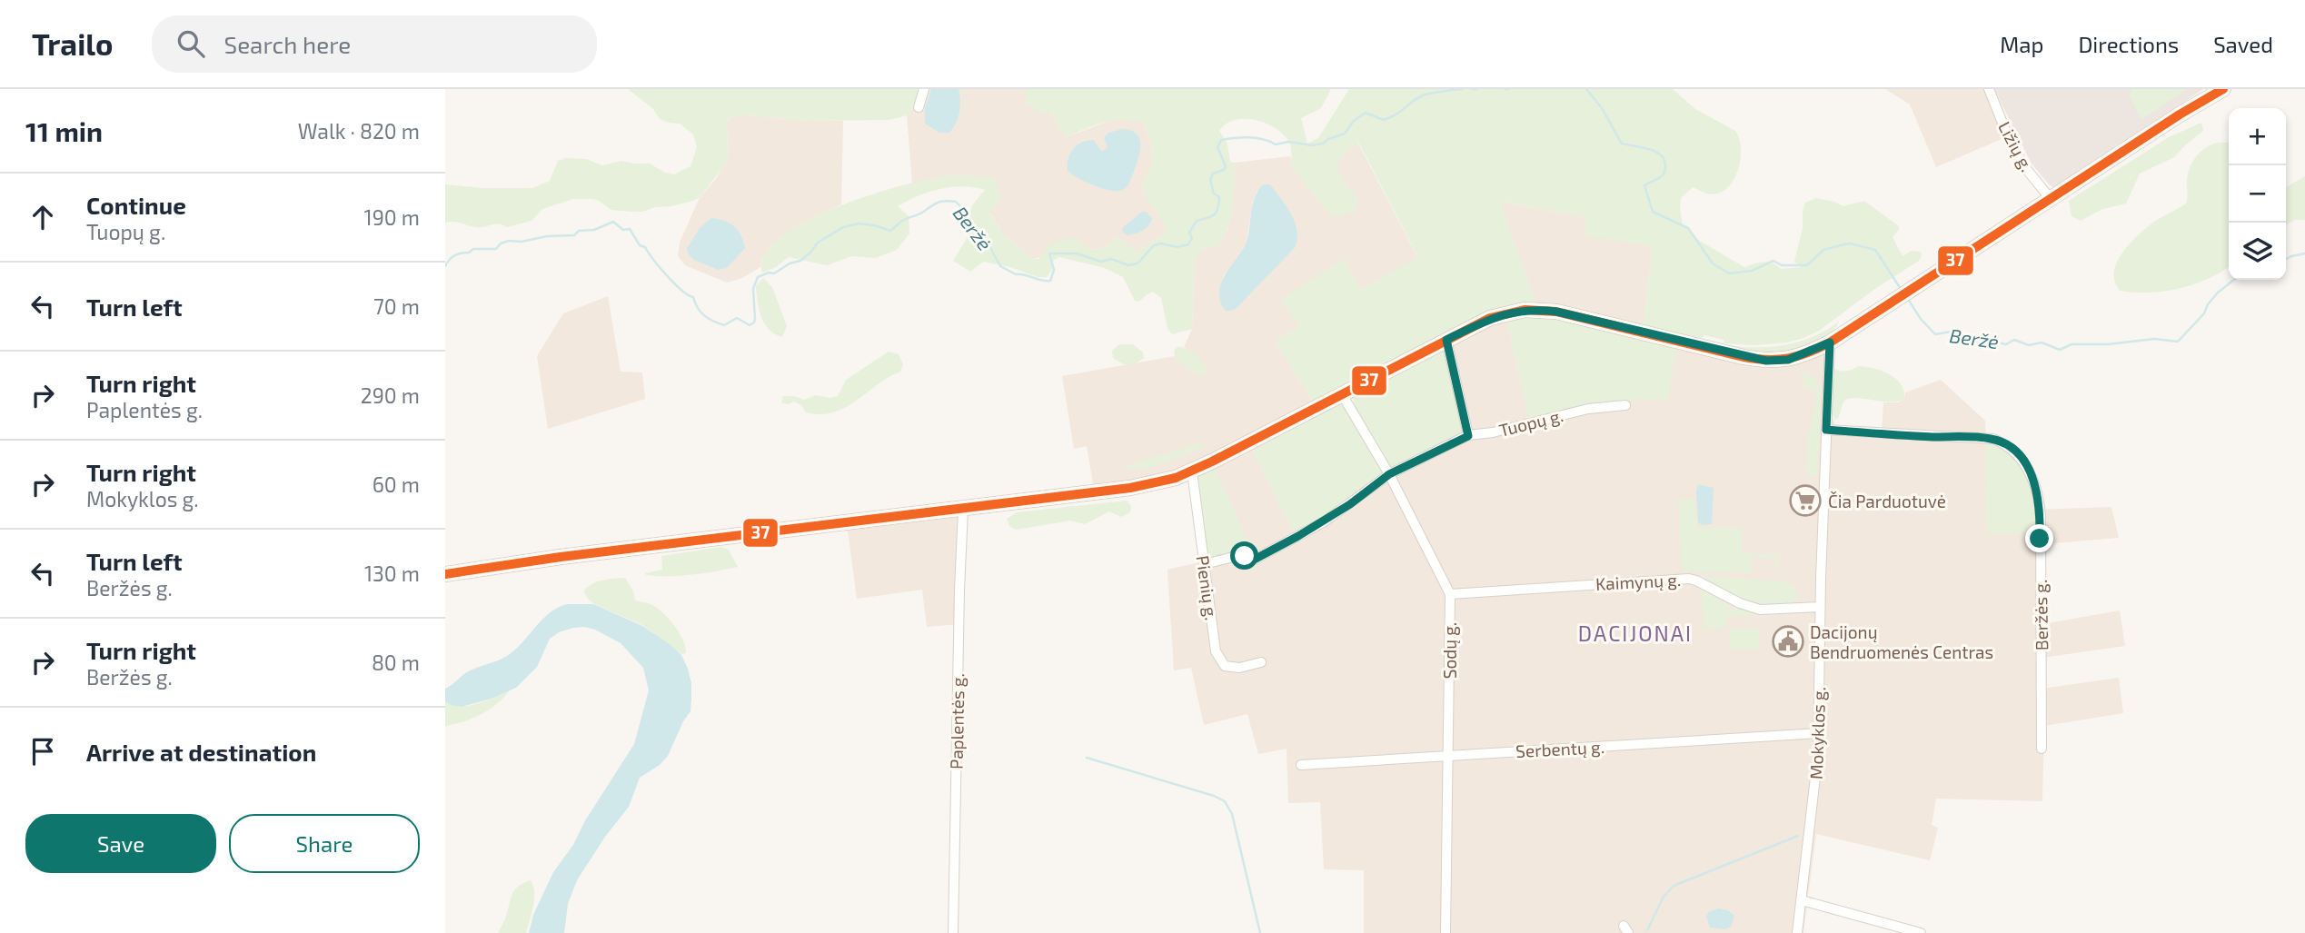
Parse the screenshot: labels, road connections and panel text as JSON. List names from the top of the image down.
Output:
{
  "streets": {
    "street": [
      "Ližių g.",
      "Tuopų g.",
      "Kaimynų g.",
      "Pienių g.",
      "Beržės g.",
      "Sodų g.",
      "Paplentės g.",
      "Mokyklos g.",
      "Serbentų g."
    ]
  },
  "crossings": [
    ["Tuopų g.", "Pienių g."],
    ["Tuopų g.", "Sodų g."],
    ["Kaimynų g.", "Sodų g."],
    ["Kaimynų g.", "Mokyklos g."],
    ["Beržės g.", "Mokyklos g."],
    ["Sodų g.", "Serbentų g."],
    ["Mokyklos g.", "Serbentų g."]
  ],
  "districts": ["DACIJONAI"],
  "water": ["Beržė"],
  "places": {
    "supermarket": ["Čia Parduotuvė"],
    "public building": ["Dacijonų Bendruomenės Centras"]
  },
  "lines": ["transit line 37"],
  "page": {
    "header": "Trailo",
    "search": "Search here",
    "nav": ["Map", "Directions", "Saved"],
    "heading": ["11 min", "Walk · 820 m"],
    "map_buttons": ["+", "−"],
    "list": [
      ["Continue", "Tuopų g.", "190 m"],
      ["Turn left", "70 m"],
      ["Turn right", "Paplentės g.", "290 m"],
      ["Turn right", "Mokyklos g.", "60 m"],
      ["Turn left", "Beržės g.", "130 m"],
      ["Turn right", "Beržės g.", "80 m"],
      "Arrive at destination"
    ],
    "buttons": ["Save", "Share"]
  }
}
